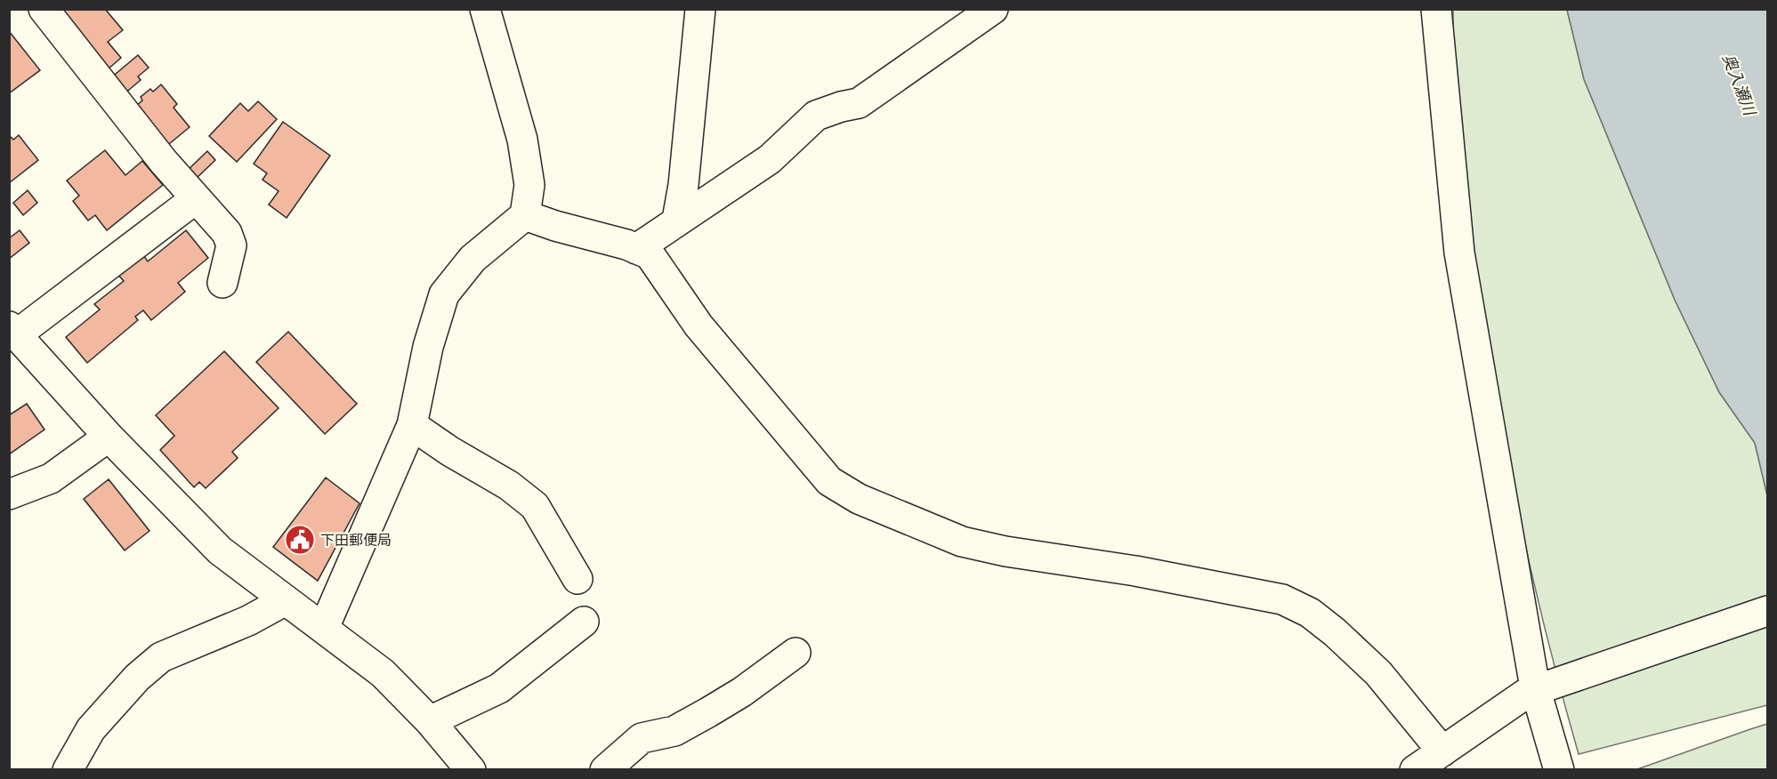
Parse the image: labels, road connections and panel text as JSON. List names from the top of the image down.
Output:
{
  "water": ["奥入瀬川"],
  "places": {
    "public building": ["下田郵便局"]
  }
}
